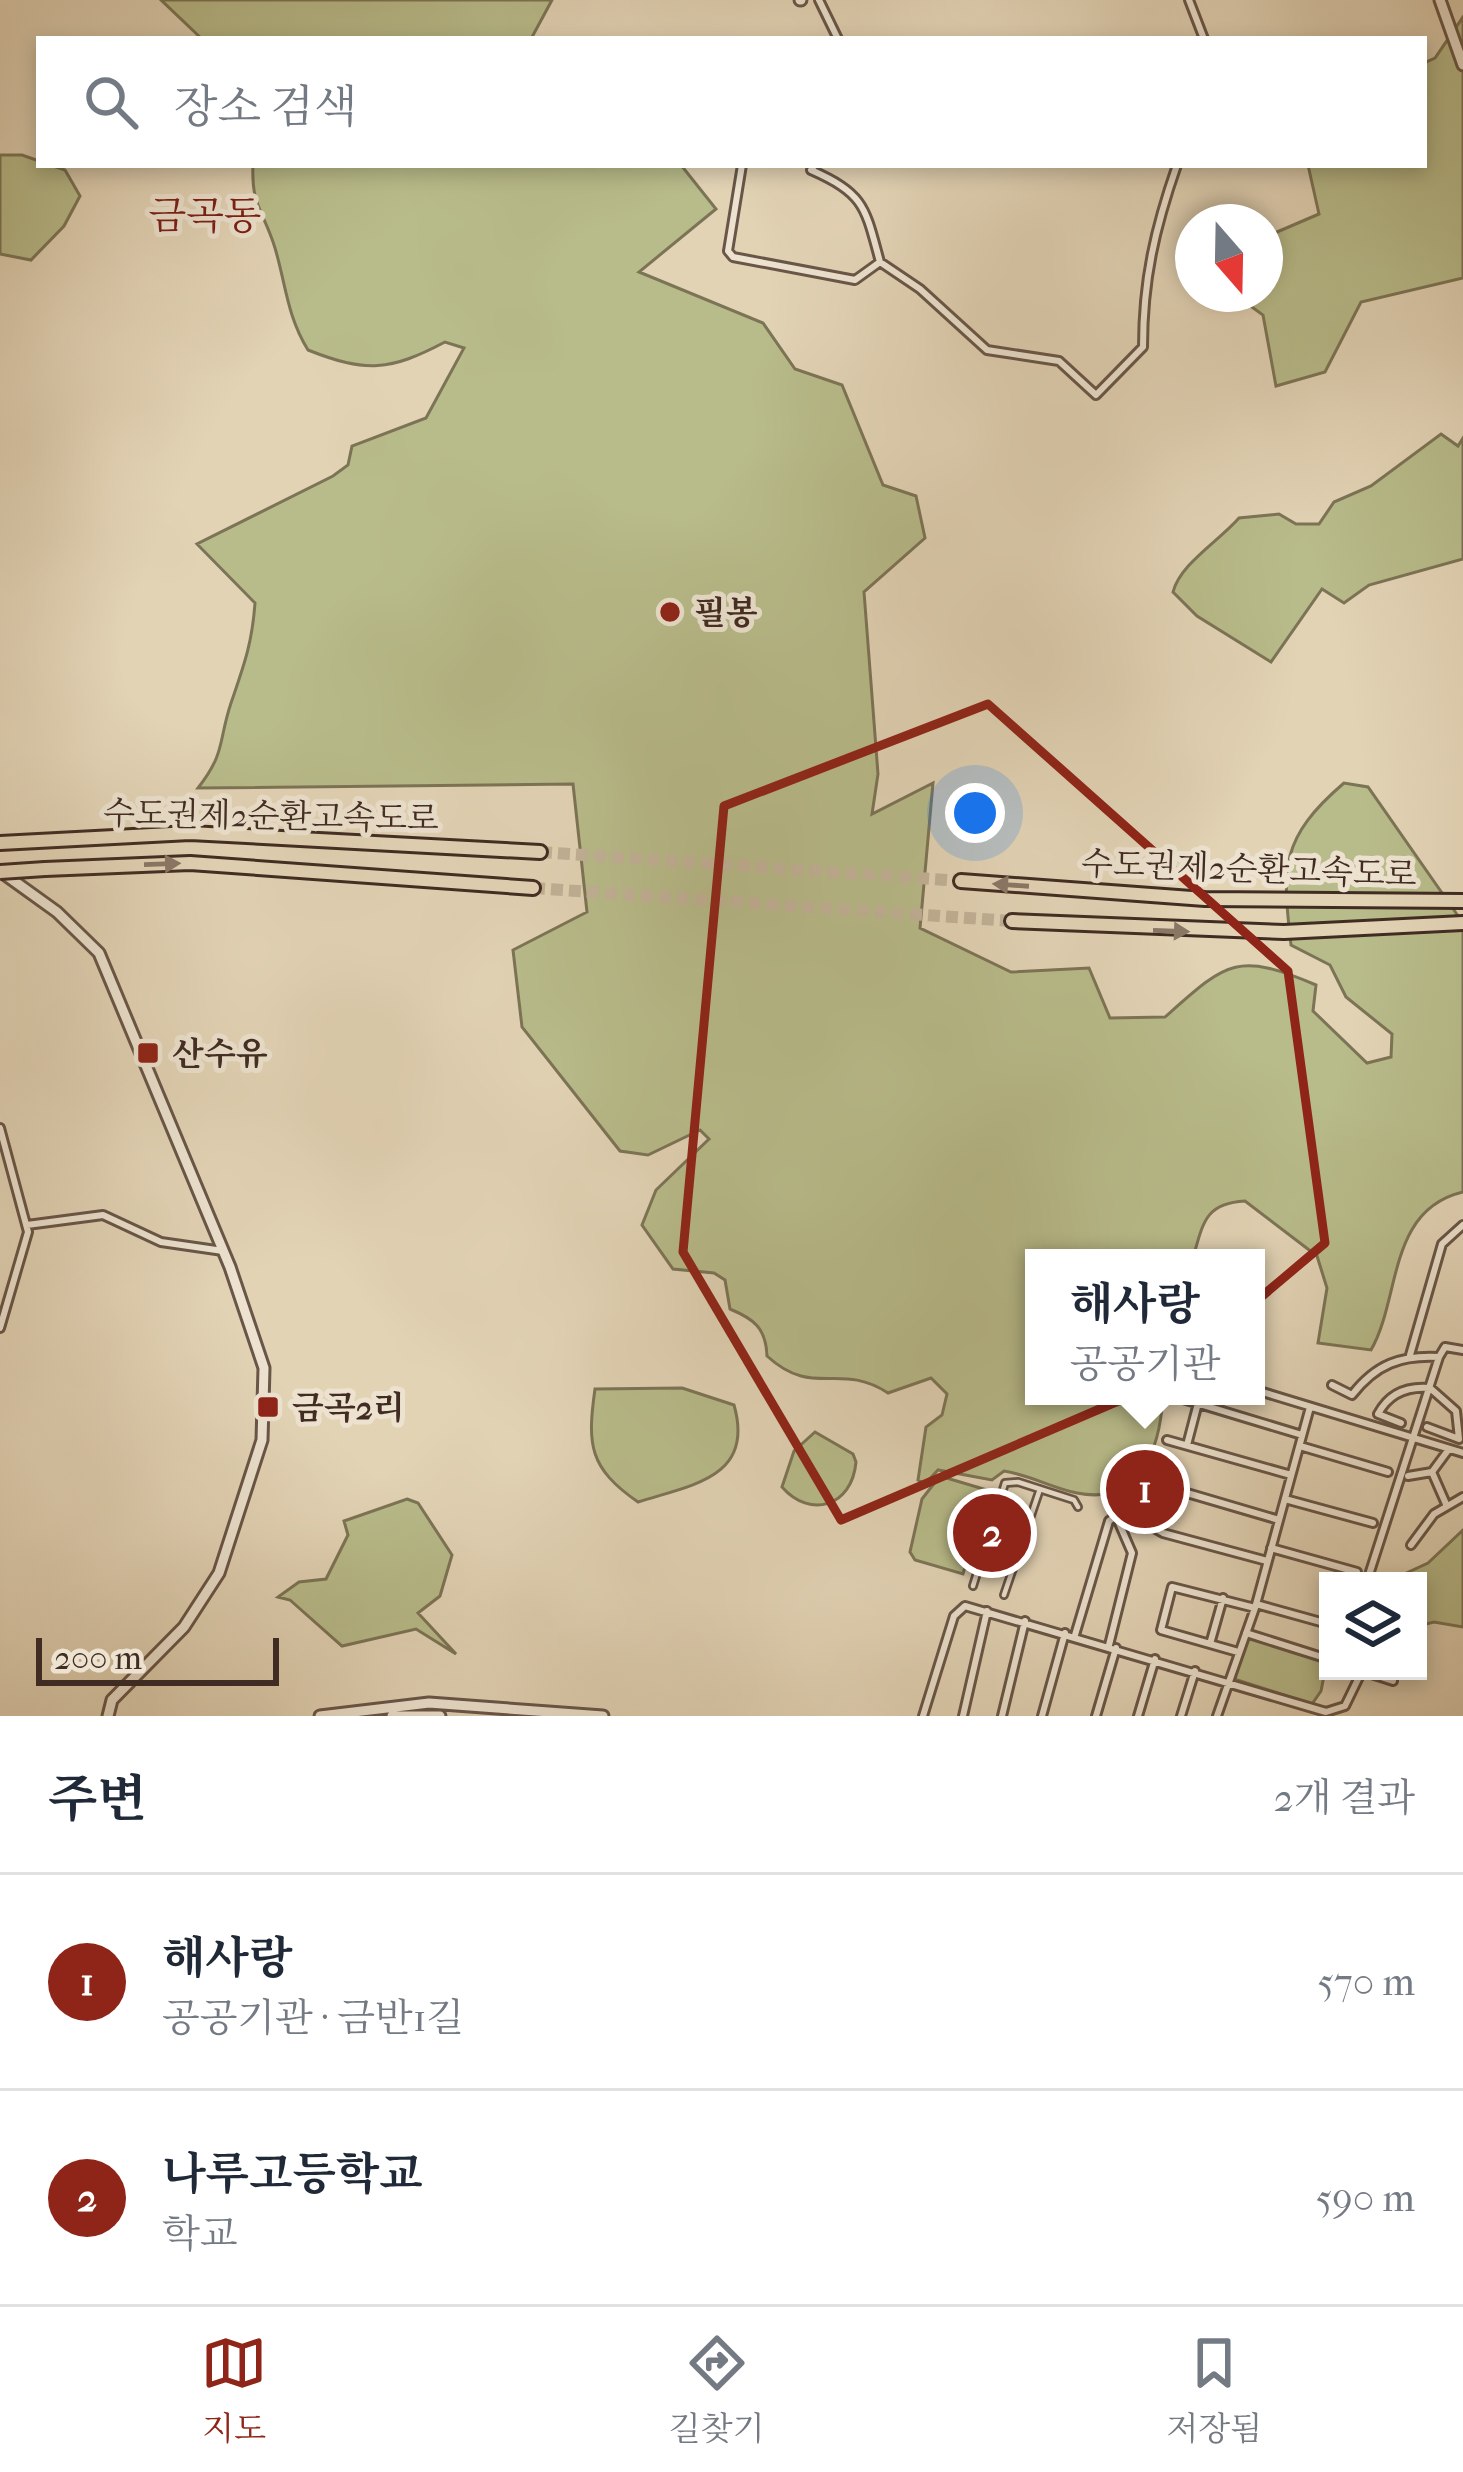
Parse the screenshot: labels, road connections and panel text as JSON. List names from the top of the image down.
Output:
{
  "streets": {
    "highway": ["수도권제2순환고속도로"]
  },
  "districts": ["금곡동"],
  "places": {
    "other": ["필봉"],
    "transit": ["산수유", "금곡2리"]
  },
  "scale_bar": "200 m",
  "north": "bottom",
  "page": {
    "search": "장소 검색",
    "popup": ["해사랑", "공공기관"],
    "pins": ["1", "2"],
    "scale": "200 m",
    "heading": ["주변", "2개 결과"],
    "list": [
      {
        "mark": "1",
        "name": "해사랑",
        "note": "공공기관 · 금반1길",
        "value": "570 m"
      },
      {
        "mark": "2",
        "name": "나루고등학교",
        "note": "학교",
        "value": "590 m"
      }
    ],
    "nav": ["지도", "길찾기", "저장됨"]
  }
}
